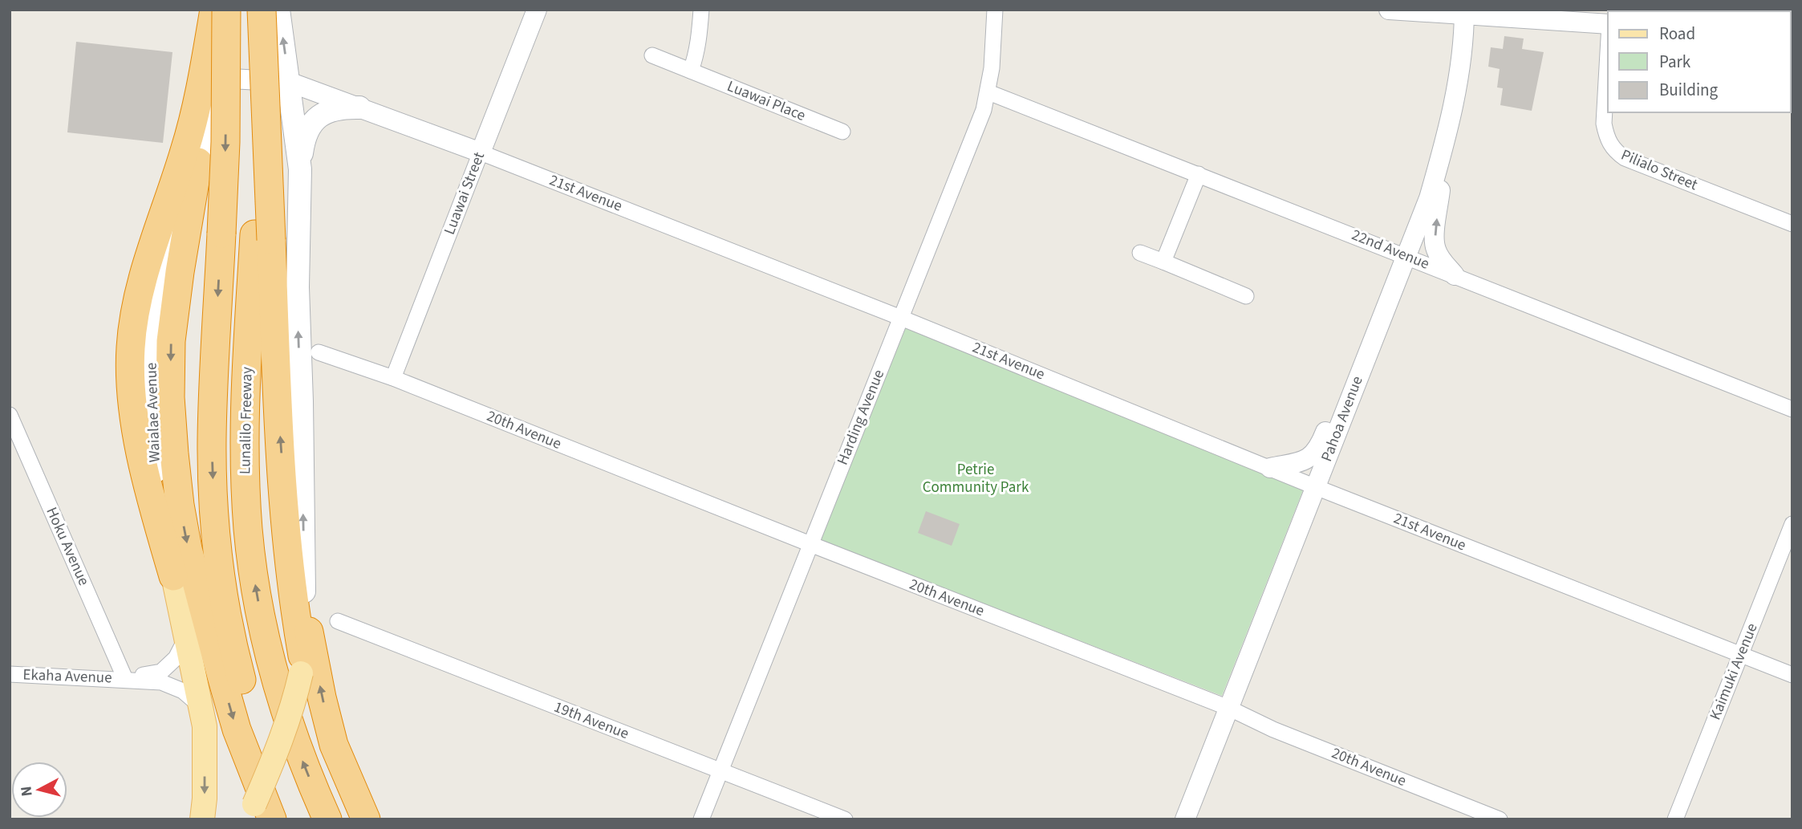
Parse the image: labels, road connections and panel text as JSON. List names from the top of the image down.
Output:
{
  "streets": {
    "highway": ["Lunalilo Freeway"],
    "main road": ["Waialae Avenue"],
    "street": [
      "Luawai Place",
      "Pilialo Street",
      "Luawai Street",
      "21st Avenue",
      "22nd Avenue",
      "Harding Avenue",
      "Pahoa Avenue",
      "20th Avenue",
      "Hoku Avenue",
      "Kaimuki Avenue",
      "Ekaha Avenue",
      "19th Avenue"
    ]
  },
  "crossings": [
    ["Luawai Street", "21st Avenue"],
    ["Luawai Street", "20th Avenue"],
    ["21st Avenue", "Waialae Avenue"],
    ["21st Avenue", "Harding Avenue"],
    ["21st Avenue", "Pahoa Avenue"],
    ["21st Avenue", "Kaimuki Avenue"],
    ["22nd Avenue", "Harding Avenue"],
    ["22nd Avenue", "Pahoa Avenue"],
    ["Waialae Avenue", "Ekaha Avenue"],
    ["Harding Avenue", "20th Avenue"],
    ["Harding Avenue", "19th Avenue"],
    ["Pahoa Avenue", "20th Avenue"],
    ["Hoku Avenue", "Ekaha Avenue"]
  ],
  "parks": ["Petrie Community Park"],
  "legend": ["Road", "Park", "Building"],
  "north": "left"
}
